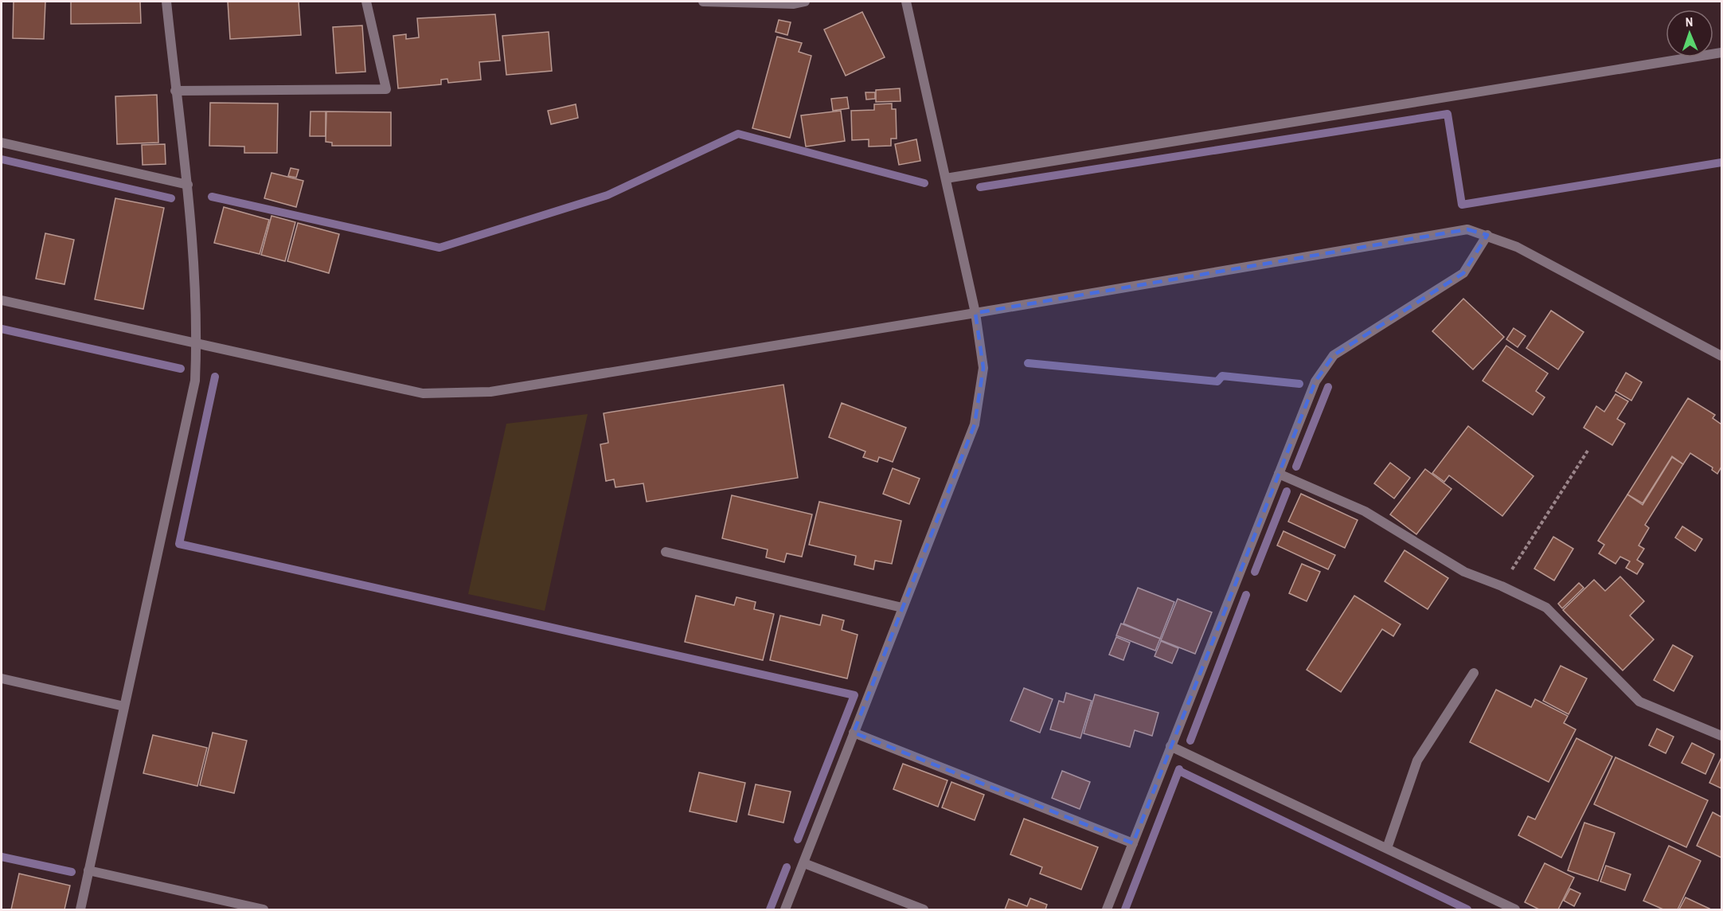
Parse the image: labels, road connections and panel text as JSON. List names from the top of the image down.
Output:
{
  "north": "top"
}
